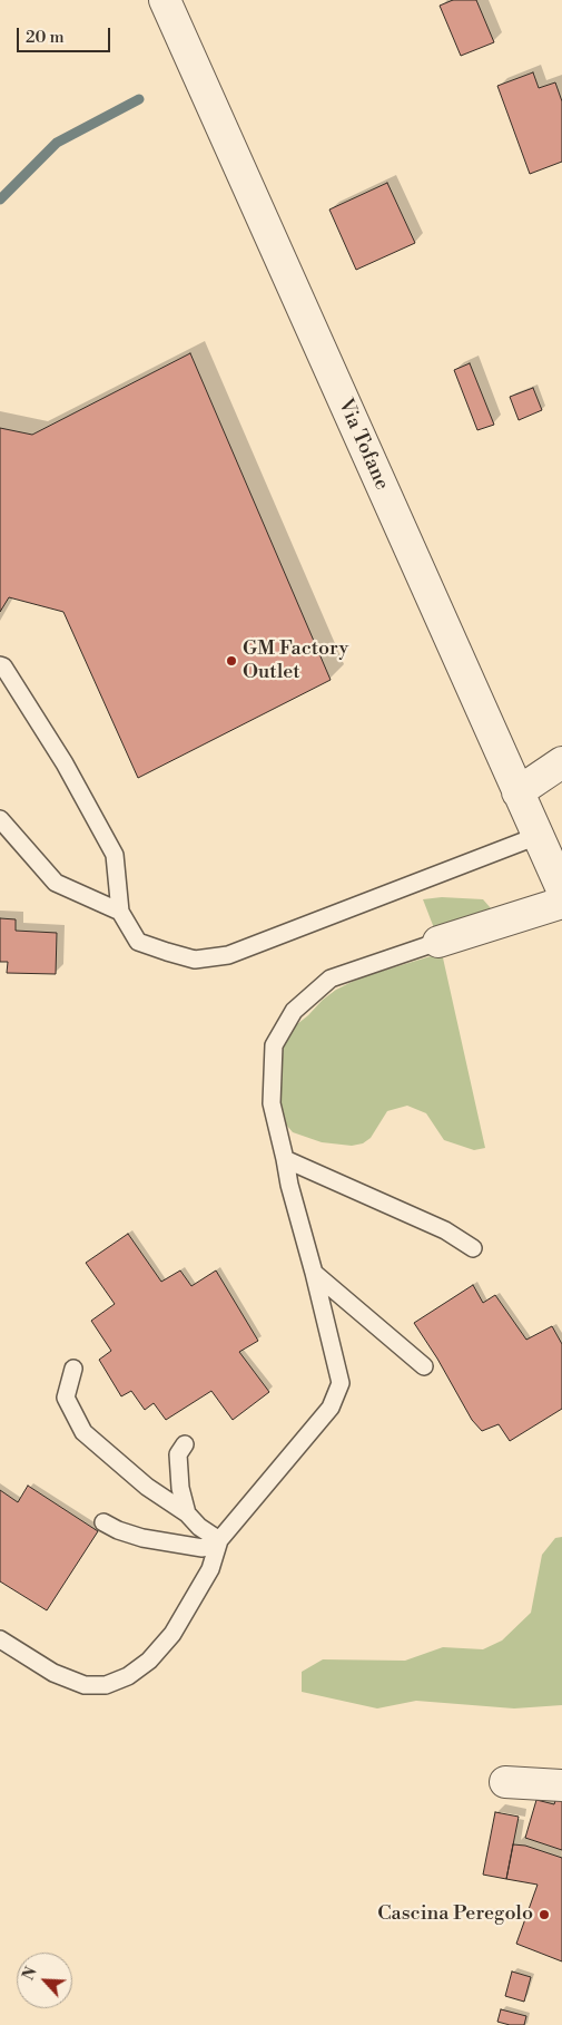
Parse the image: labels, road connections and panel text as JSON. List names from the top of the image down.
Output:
{
  "streets": {
    "street": ["Via Tofane"]
  },
  "places": ["GM Factory Outlet", "Cascina Peregolo"],
  "scale_bar": "20 m",
  "north": "top left"
}
